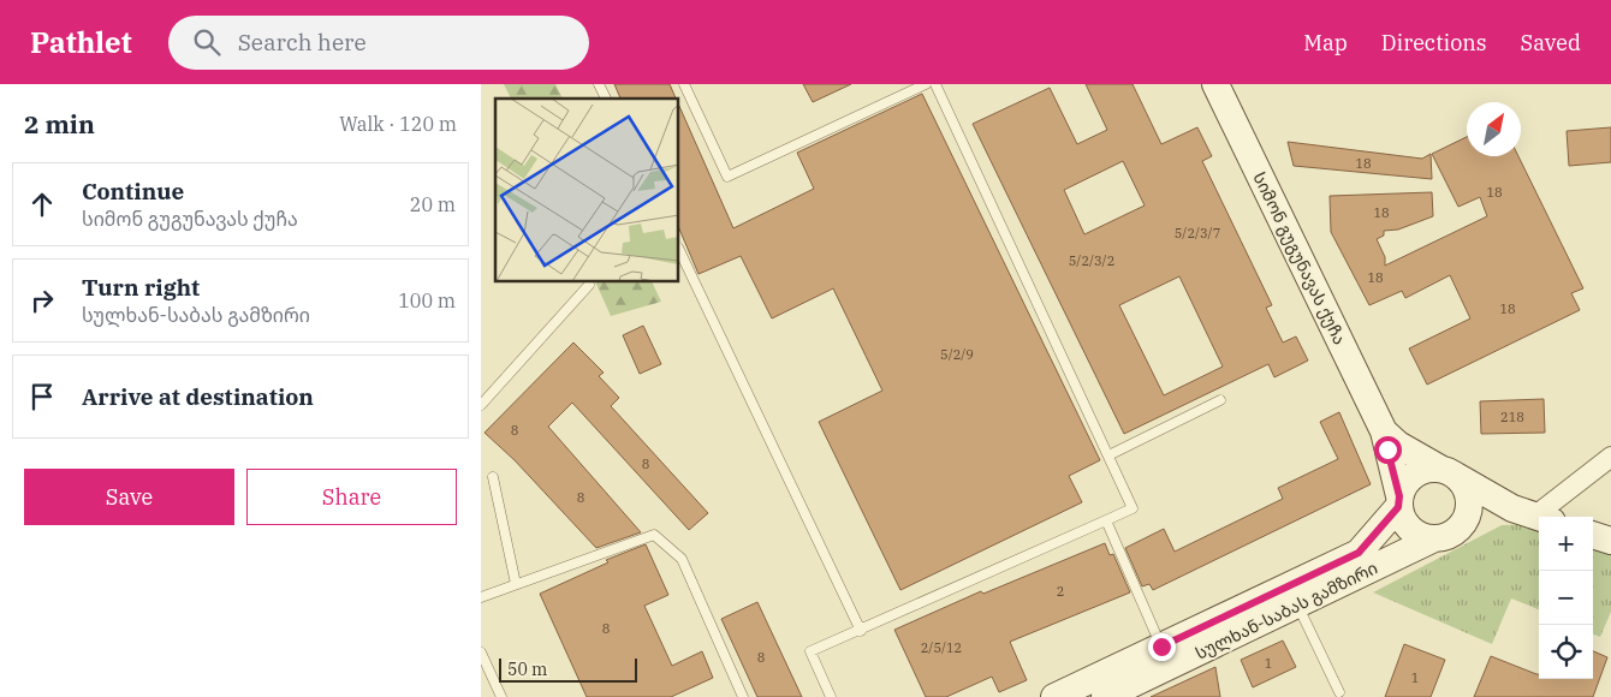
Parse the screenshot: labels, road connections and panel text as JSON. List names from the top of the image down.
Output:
{
  "streets": {
    "main road": ["სიმონ გუგუნავას ქუჩა", "სულხან-საბას გამზირი"]
  },
  "crossings": [
    ["სიმონ გუგუნავას ქუჩა", "სულხან-საბას გამზირი"]
  ],
  "house_numbers": [
    "18",
    "18",
    "18",
    "5/2/3/7",
    "5/2/3/2",
    "18",
    "18",
    "5/2/9",
    "218",
    "8",
    "8",
    "8",
    "2",
    "8",
    "2/5/12",
    "8",
    "1",
    "1"
  ],
  "scale_bar": "50 m",
  "north": "top right",
  "page": {
    "header": "Pathlet",
    "search": "Search here",
    "nav": ["Map", "Directions", "Saved"],
    "heading": ["2 min", "Walk · 120 m"],
    "list": [
      ["Continue", "სიმონ გუგუნავას ქუჩა", "20 m"],
      ["Turn right", "სულხან-საბას გამზირი", "100 m"],
      "Arrive at destination"
    ],
    "buttons": ["Save", "Share"],
    "map_buttons": ["+", "−"],
    "scale": "50 m"
  }
}
